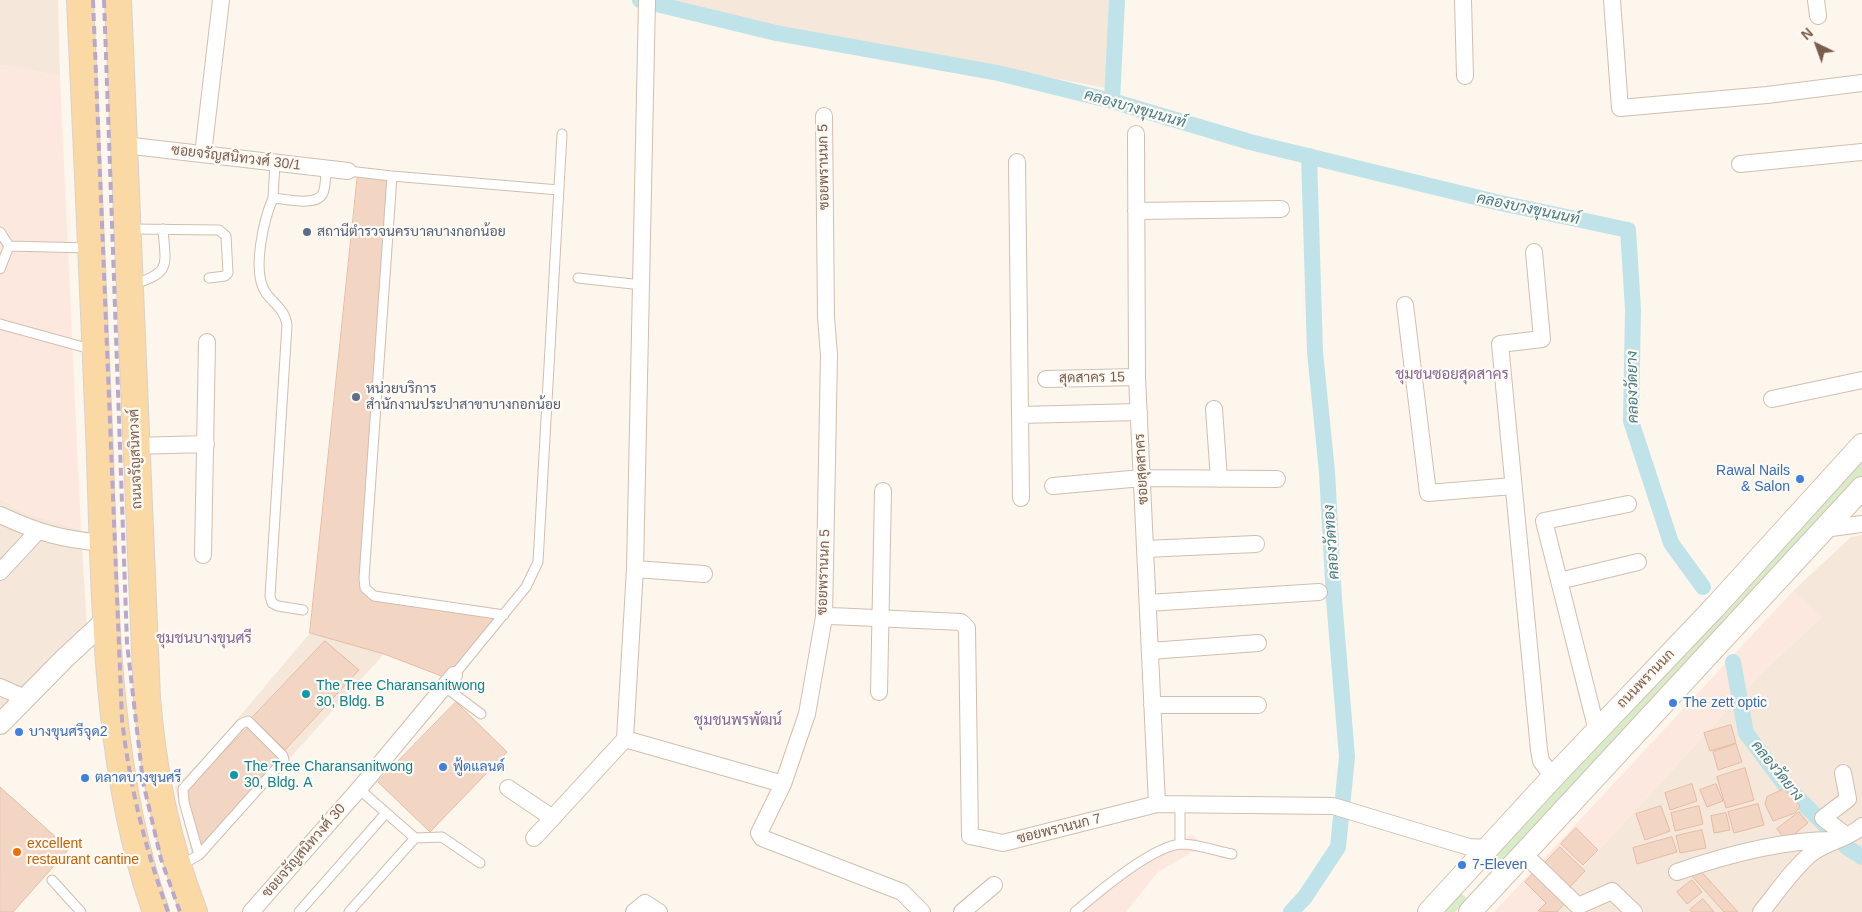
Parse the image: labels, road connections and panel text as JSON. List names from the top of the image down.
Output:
{
  "streets": {
    "main road": ["ถนนจรัญสนิทวงศ์", "ถนนพรานนก"],
    "street": [
      "ซอยจรัญสนิทวงศ์ 30/1",
      "ซอยพรานนก 5",
      "สุดสาคร 15",
      "ซอยสุดสาคร",
      "ซอยพรานนก 7",
      "ซอยจรัญสนิทวงศ์ 30"
    ]
  },
  "crossings": [
    ["ซอยจรัญสนิทวงศ์ 30/1", "ถนนจรัญสนิทวงศ์"],
    ["สุดสาคร 15", "ซอยสุดสาคร"],
    ["ซอยสุดสาคร", "ซอยพรานนก 7"],
    ["ถนนพรานนก", "ซอยพรานนก 7"]
  ],
  "districts": ["ชุมชนซอยสุดสาคร", "ชุมชนบางขุนศรี", "ชุมชนพรพัฒน์"],
  "water": ["คลองบางขุนนนท์", "คลองวัดยาง", "คลองวัดทอง"],
  "places": [
    "สถานีตำรวจนครบาลบางกอกน้อย",
    "หน่วยบริการ สำนักงานประปาสาขาบางกอกน้อย",
    "Rawal Nails & Salon",
    "The Tree Charansanitwong 30, Bldg. B",
    "The zett optic",
    "บางขุนศรีจุด2",
    "ฟู้ดแลนด์",
    "The Tree Charansanitwong 30, Bldg. A",
    "ตลาดบางขุนศรี",
    "excellent restaurant cantine",
    "7-Eleven"
  ],
  "north": "top left"
}
